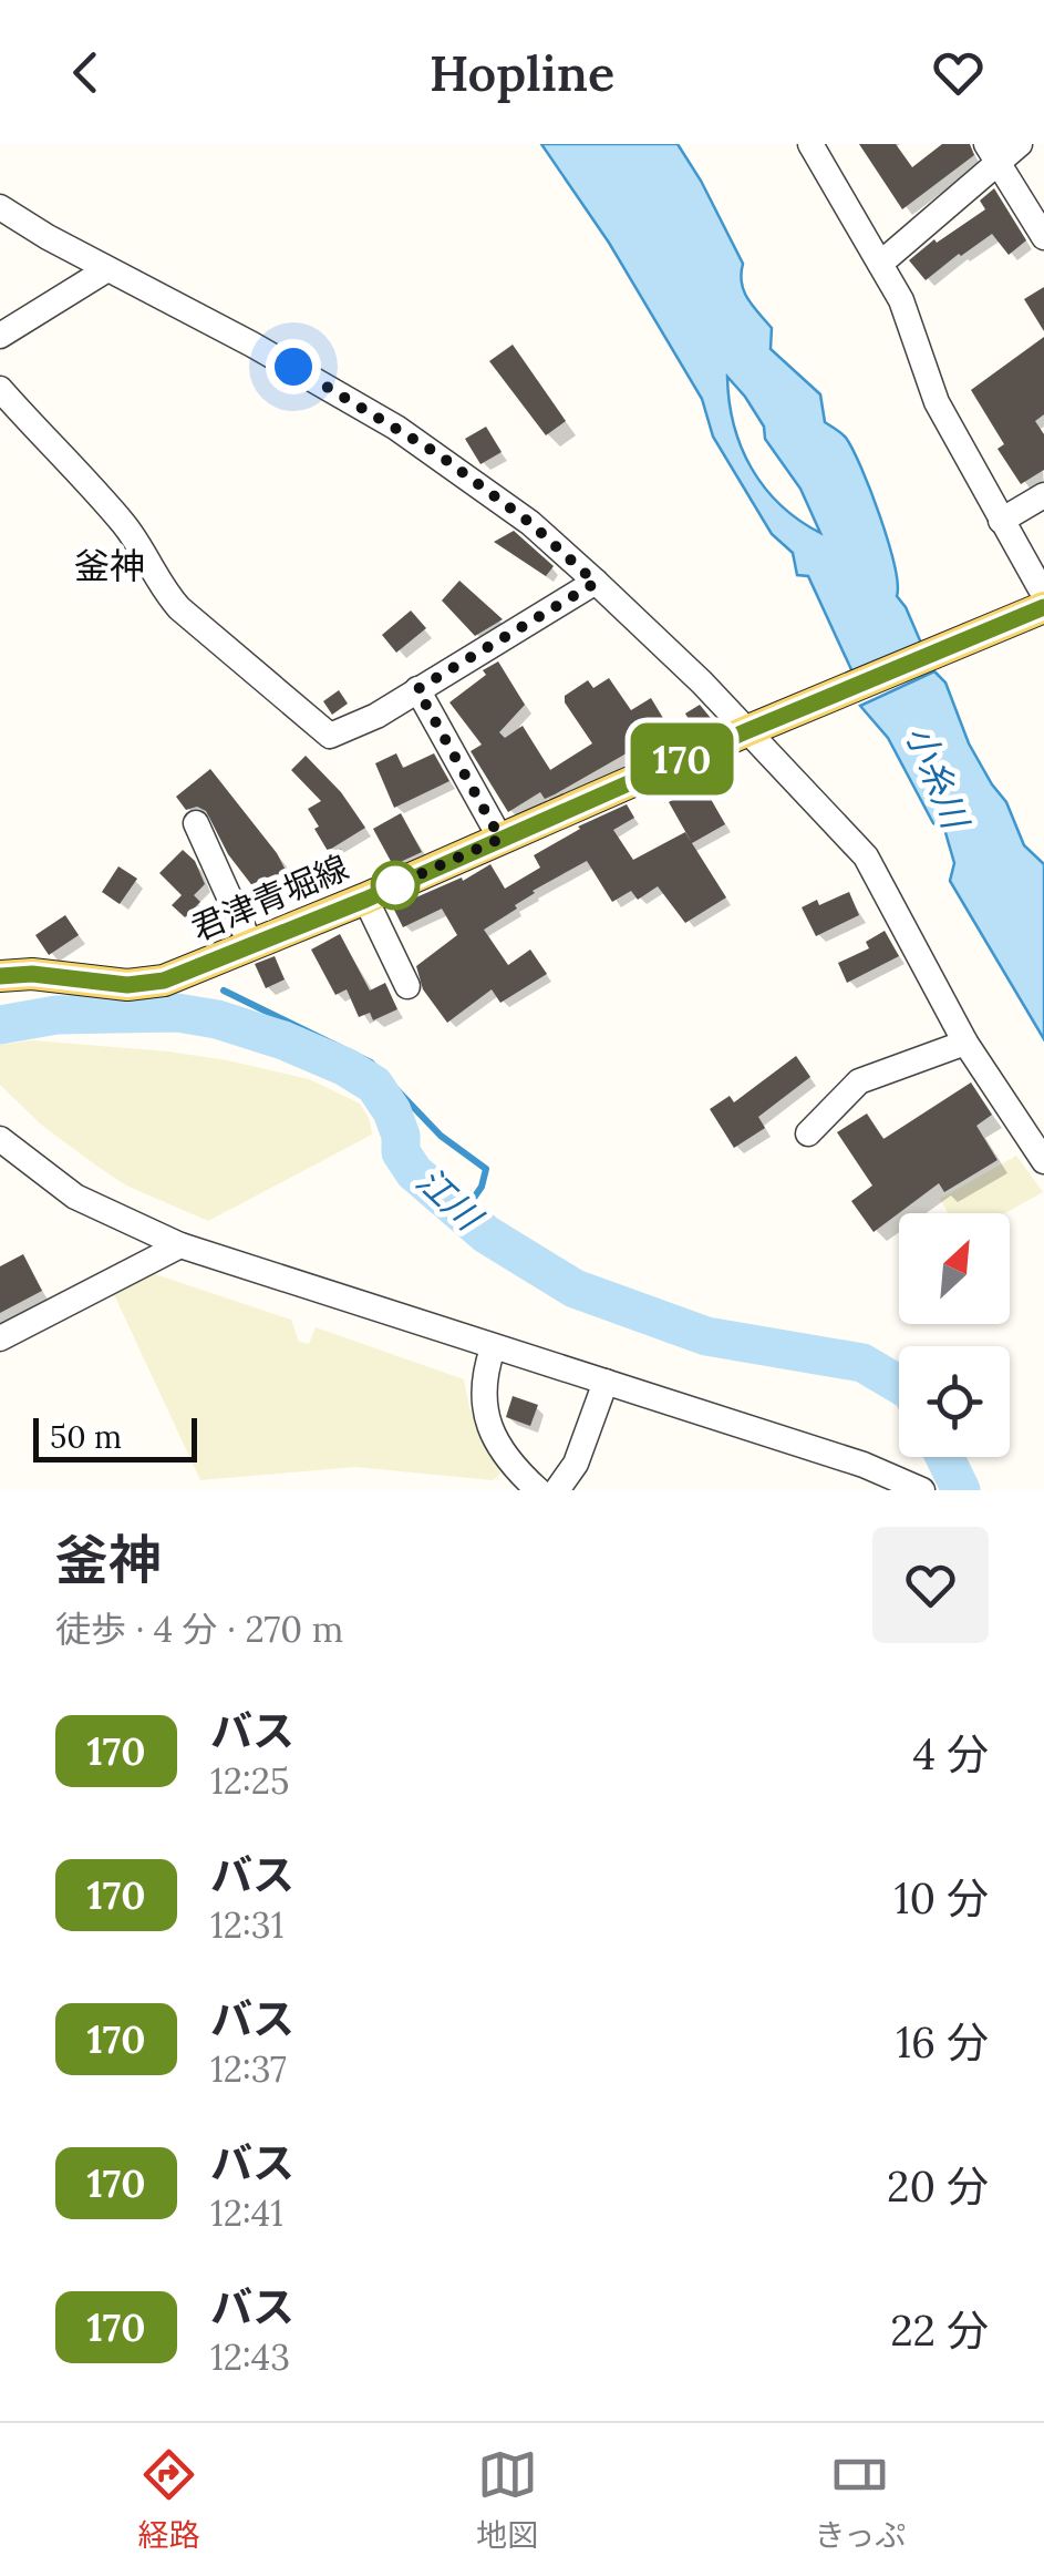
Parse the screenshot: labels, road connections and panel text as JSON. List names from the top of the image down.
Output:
{
  "streets": {
    "main road": ["君津青堀線"]
  },
  "districts": ["釜神"],
  "water": ["小糸川", "江川"],
  "lines": ["bus line 170"],
  "scale_bar": "50 m",
  "north": "top right",
  "page": {
    "header": "Hopline",
    "on_map": "170",
    "scale": "50 m",
    "heading": ["釜神", "徒歩 · 4 分 · 270 m"],
    "list": [
      {
        "mark": "170",
        "name": "バス",
        "note": "12:25",
        "value": "4 分"
      },
      {
        "mark": "170",
        "name": "バス",
        "note": "12:31",
        "value": "10 分"
      },
      {
        "mark": "170",
        "name": "バス",
        "note": "12:37",
        "value": "16 分"
      },
      {
        "mark": "170",
        "name": "バス",
        "note": "12:41",
        "value": "20 分"
      },
      {
        "mark": "170",
        "name": "バス",
        "note": "12:43",
        "value": "22 分"
      }
    ],
    "tabs": ["経路", "地図", "きっぷ"]
  }
}
